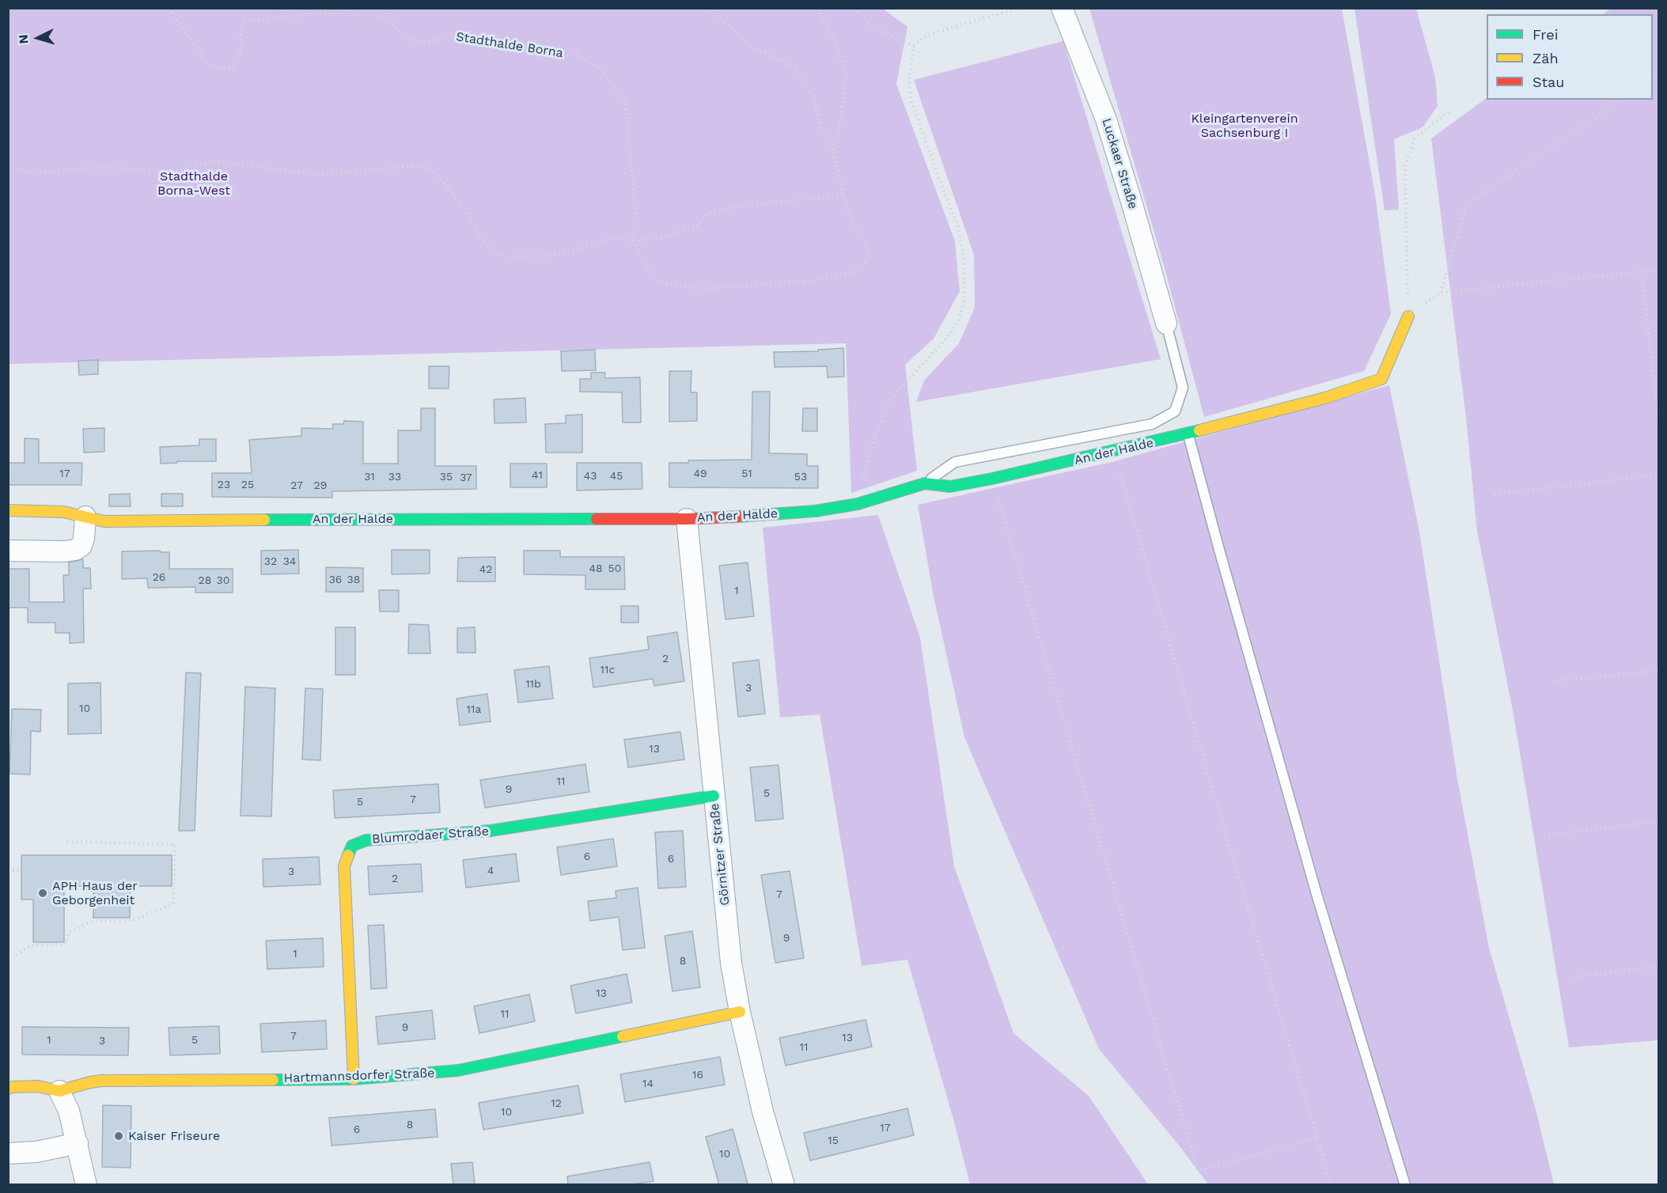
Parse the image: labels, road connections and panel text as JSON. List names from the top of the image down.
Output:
{
  "streets": {
    "street": [
      "Luckaer Straße",
      "An der Halde",
      "Blumrodaer Straße",
      "Görnitzer Straße",
      "Hartmannsdorfer Straße"
    ],
    "path": ["Stadthalde Borna"]
  },
  "crossings": [
    ["An der Halde", "Görnitzer Straße"],
    ["Blumrodaer Straße", "Görnitzer Straße"],
    ["Blumrodaer Straße", "Hartmannsdorfer Straße"],
    ["Görnitzer Straße", "Hartmannsdorfer Straße"]
  ],
  "parks": ["Kleingartenverein Sachsenburg I", "Stadthalde Borna-West"],
  "places": ["APH Haus der Geborgenheit", "Kaiser Friseure"],
  "house_numbers": [
    "17",
    "49",
    "51",
    "41",
    "43",
    "45",
    "31",
    "33",
    "35",
    "53",
    "37",
    "23",
    "25",
    "27",
    "29",
    "32",
    "34",
    "48",
    "50",
    "42",
    "26",
    "36",
    "38",
    "28",
    "30",
    "1",
    "2",
    "11c",
    "11b",
    "3",
    "10",
    "11a",
    "13",
    "11",
    "9",
    "5",
    "7",
    "5",
    "6",
    "6",
    "4",
    "3",
    "2",
    "7",
    "9",
    "1",
    "8",
    "13",
    "11",
    "9",
    "7",
    "13",
    "1",
    "5",
    "3",
    "11",
    "16",
    "14",
    "12",
    "10",
    "8",
    "17",
    "6",
    "15",
    "10"
  ],
  "legend": ["Frei", "Zäh", "Stau"],
  "north": "left"
}
